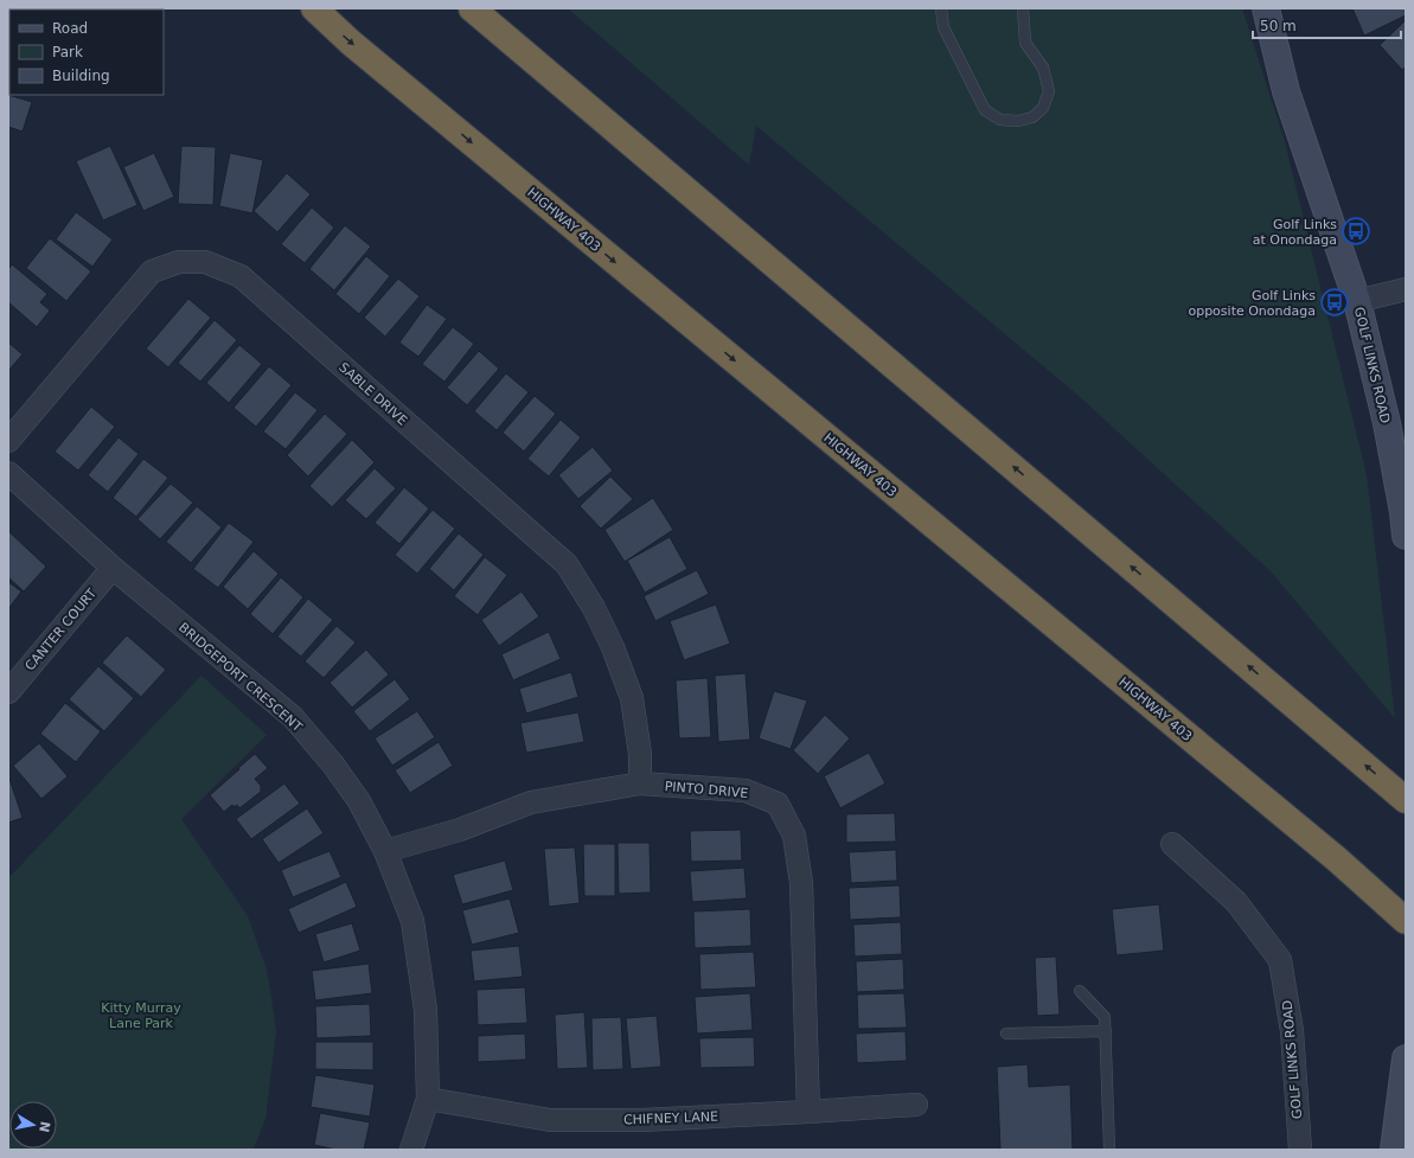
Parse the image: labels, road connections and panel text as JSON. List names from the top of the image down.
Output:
{
  "streets": {
    "highway": ["HIGHWAY 403"],
    "main road": ["GOLF LINKS ROAD"],
    "street": [
      "SABLE DRIVE",
      "CANTER COURT",
      "BRIDGEPORT CRESCENT",
      "PINTO DRIVE",
      "CHIFNEY LANE"
    ]
  },
  "crossings": [
    ["SABLE DRIVE", "PINTO DRIVE"],
    ["CANTER COURT", "BRIDGEPORT CRESCENT"],
    ["BRIDGEPORT CRESCENT", "PINTO DRIVE"],
    ["BRIDGEPORT CRESCENT", "CHIFNEY LANE"],
    ["PINTO DRIVE", "CHIFNEY LANE"]
  ],
  "parks": ["Kitty Murray Lane Park"],
  "places": {
    "bus stop": ["Golf Links at Onondaga", "Golf Links opposite Onondaga"]
  },
  "legend": ["Road", "Park", "Building"],
  "scale_bar": "50 m",
  "north": "right"
}
